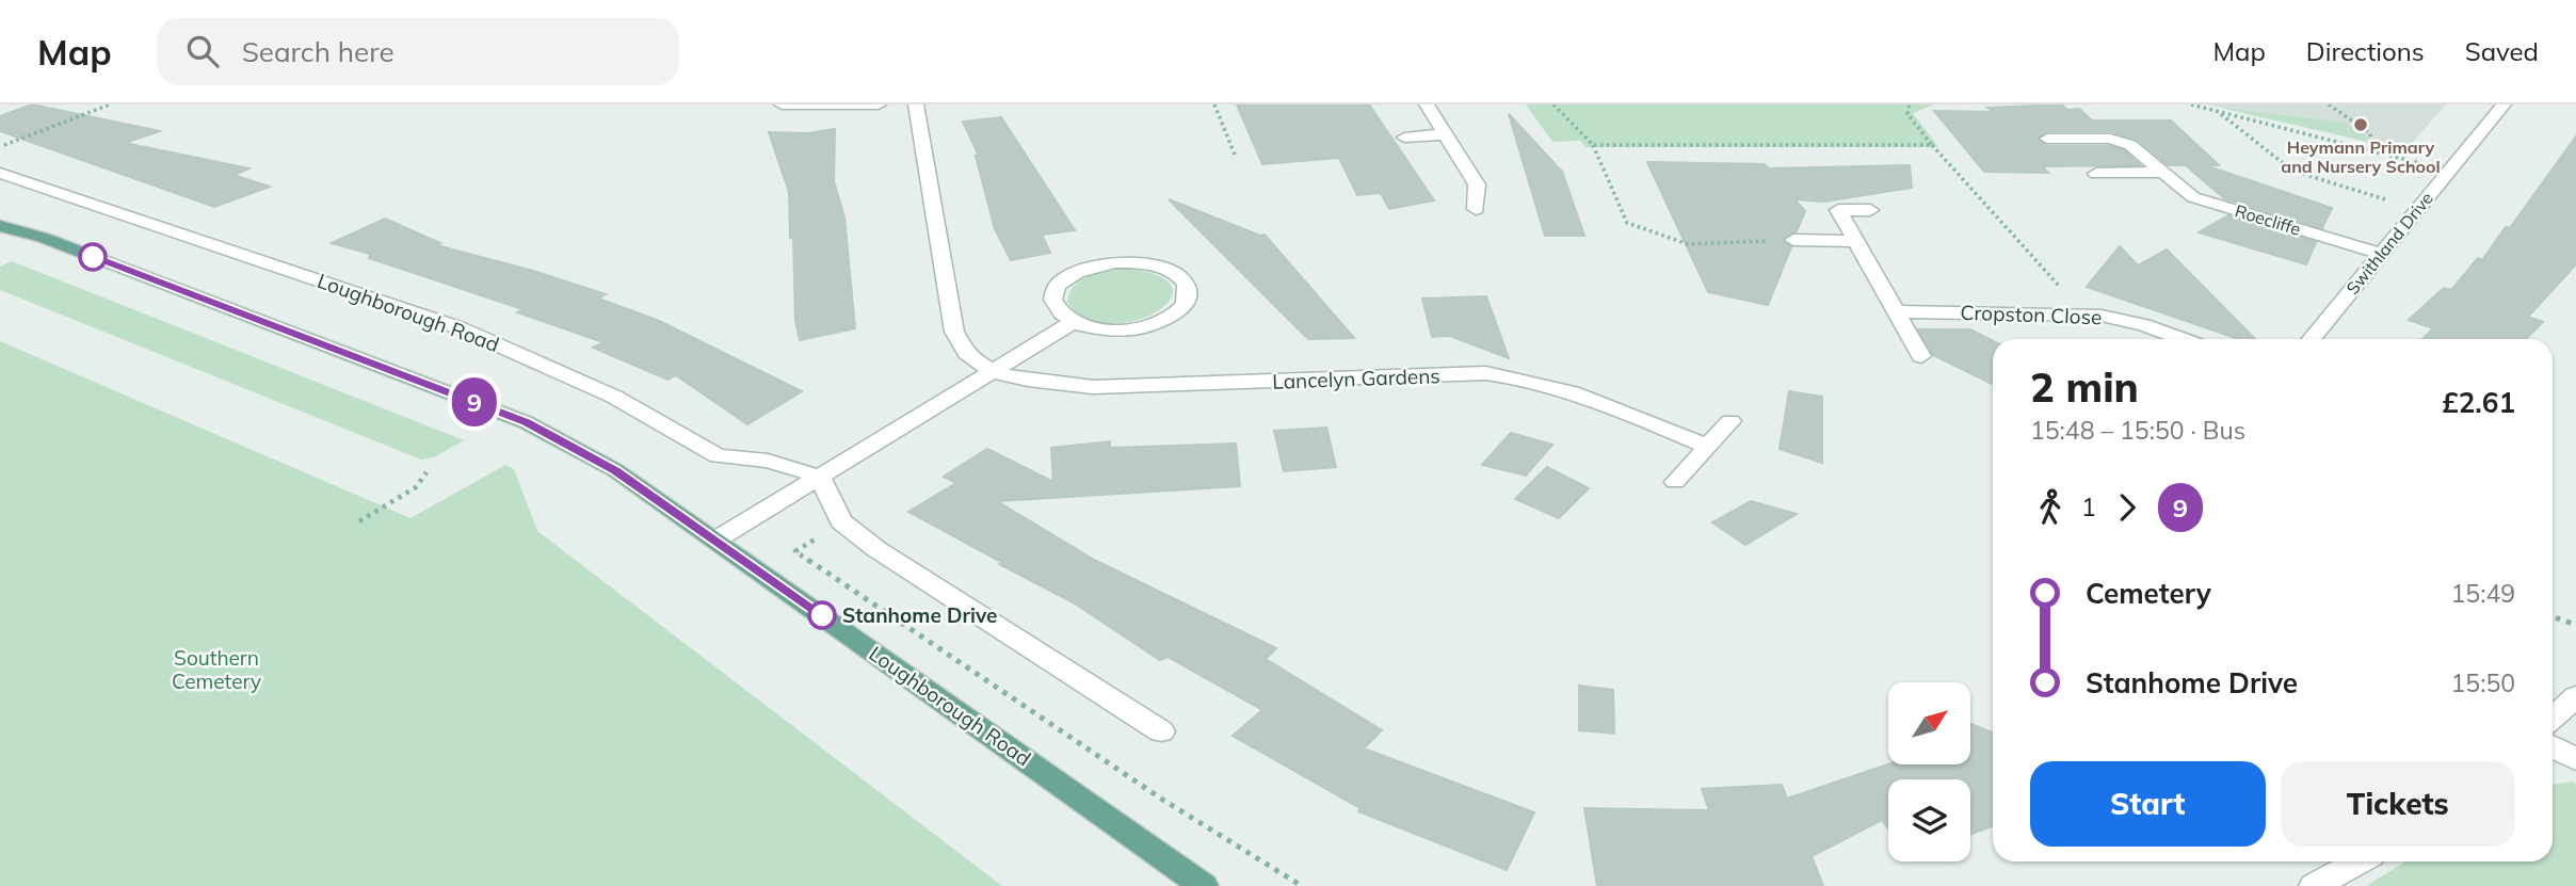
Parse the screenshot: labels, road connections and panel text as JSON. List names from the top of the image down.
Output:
{
  "streets": {
    "main road": ["Loughborough Road"],
    "street": [
      "Roecliffe",
      "Swithland Drive",
      "Cropston Close",
      "Lancelyn Gardens"
    ]
  },
  "crossings": [
    ["Roecliffe", "Swithland Drive"]
  ],
  "parks": ["Southern Cemetery"],
  "places": ["Heymann Primary and Nursery School", "Stanhome Drive"],
  "lines": ["bus line 9"],
  "north": "top right",
  "page": {
    "header": "Map",
    "search": "Search here",
    "nav": ["Map", "Directions", "Saved"],
    "on_map": "9",
    "heading": ["2 min", "15:48 – 15:50 · Bus", "£2.61"],
    "legs": ["1", "9"],
    "list": [
      {
        "name": "Cemetery",
        "value": "15:49"
      },
      {
        "name": "Stanhome Drive",
        "value": "15:50"
      }
    ],
    "buttons": ["Start", "Tickets"]
  }
}
